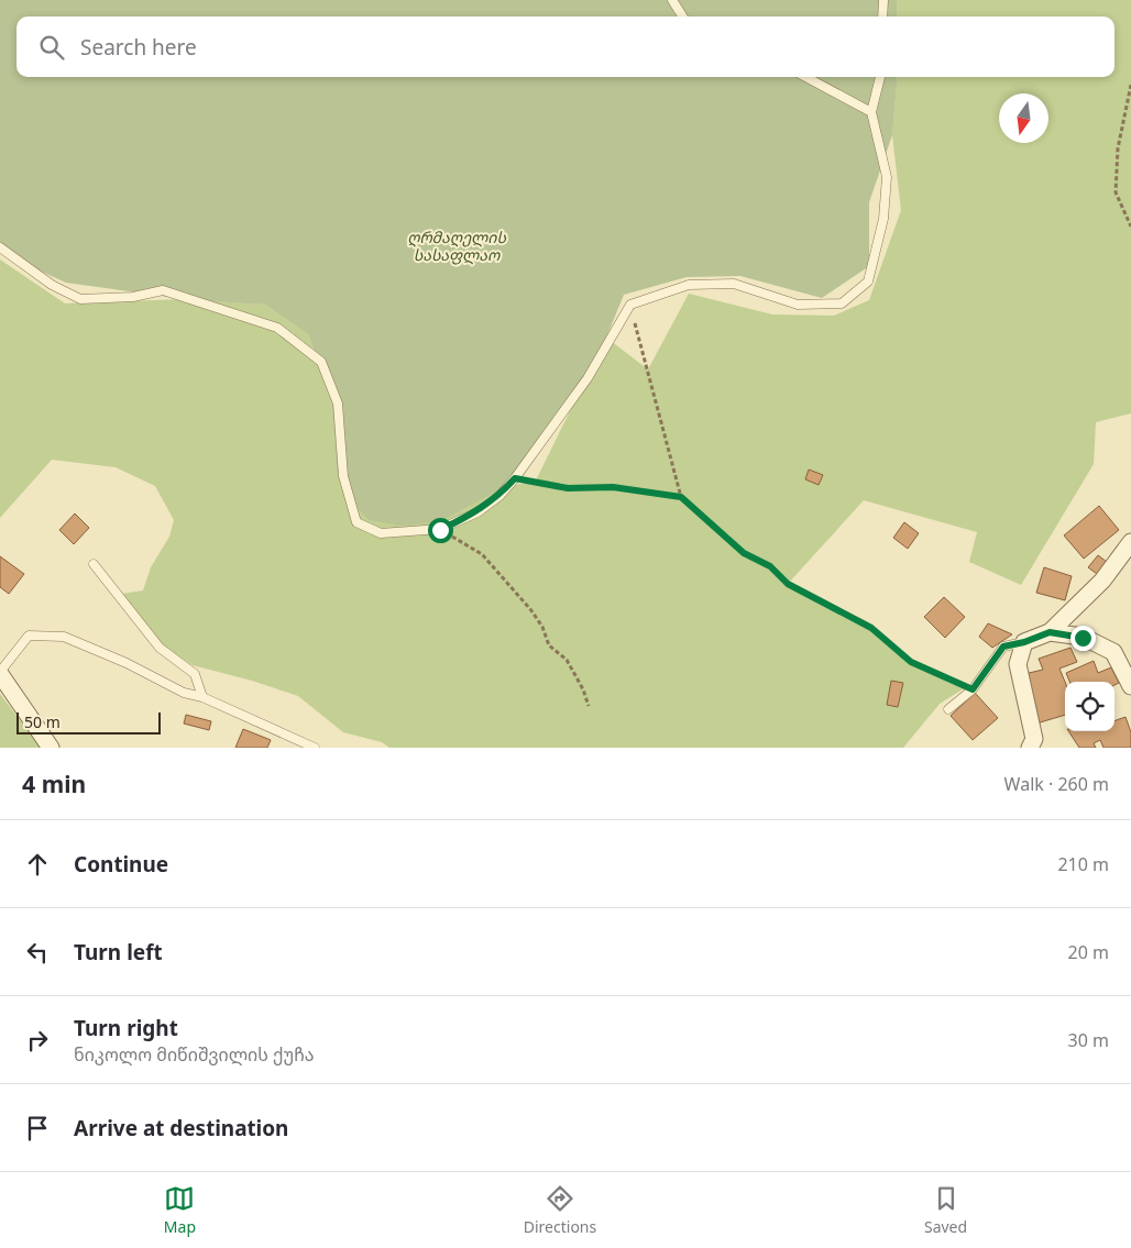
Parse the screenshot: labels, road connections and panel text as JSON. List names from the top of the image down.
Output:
{
  "parks": ["ღრმაღელის სასაფლაო"],
  "scale_bar": "50 m",
  "north": "bottom",
  "page": {
    "search": "Search here",
    "scale": "50 m",
    "heading": ["4 min", "Walk · 260 m"],
    "list": [
      ["Continue", "210 m"],
      ["Turn left", "20 m"],
      ["Turn right", "ნიკოლო მიწიშვილის ქუჩა", "30 m"],
      "Arrive at destination"
    ],
    "nav": ["Map", "Directions", "Saved"]
  }
}
